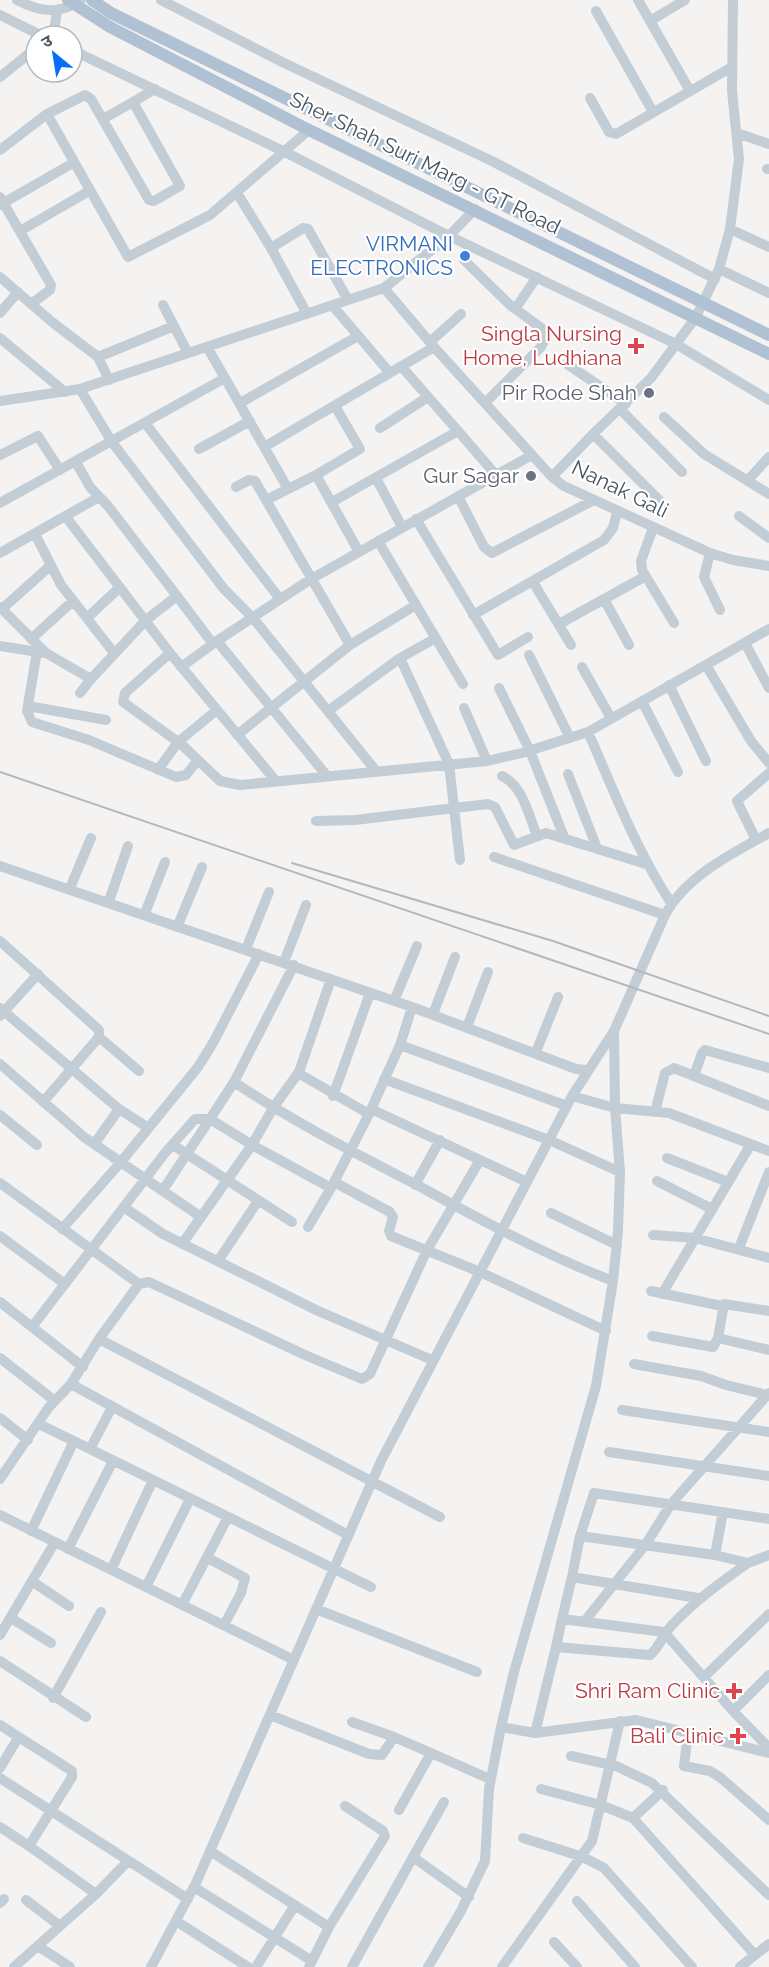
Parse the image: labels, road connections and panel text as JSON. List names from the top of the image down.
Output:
{
  "streets": {
    "main road": ["Sher Shah Suri Marg - GT Road"],
    "street": ["Nanak Gali"]
  },
  "places": {
    "other": ["VIRMANI ELECTRONICS", "Pir Rode Shah", "Gur Sagar"],
    "health": ["Singla Nursing Home, Ludhiana", "Shri Ram Clinic", "Bali Clinic"]
  },
  "north": "top left"
}
